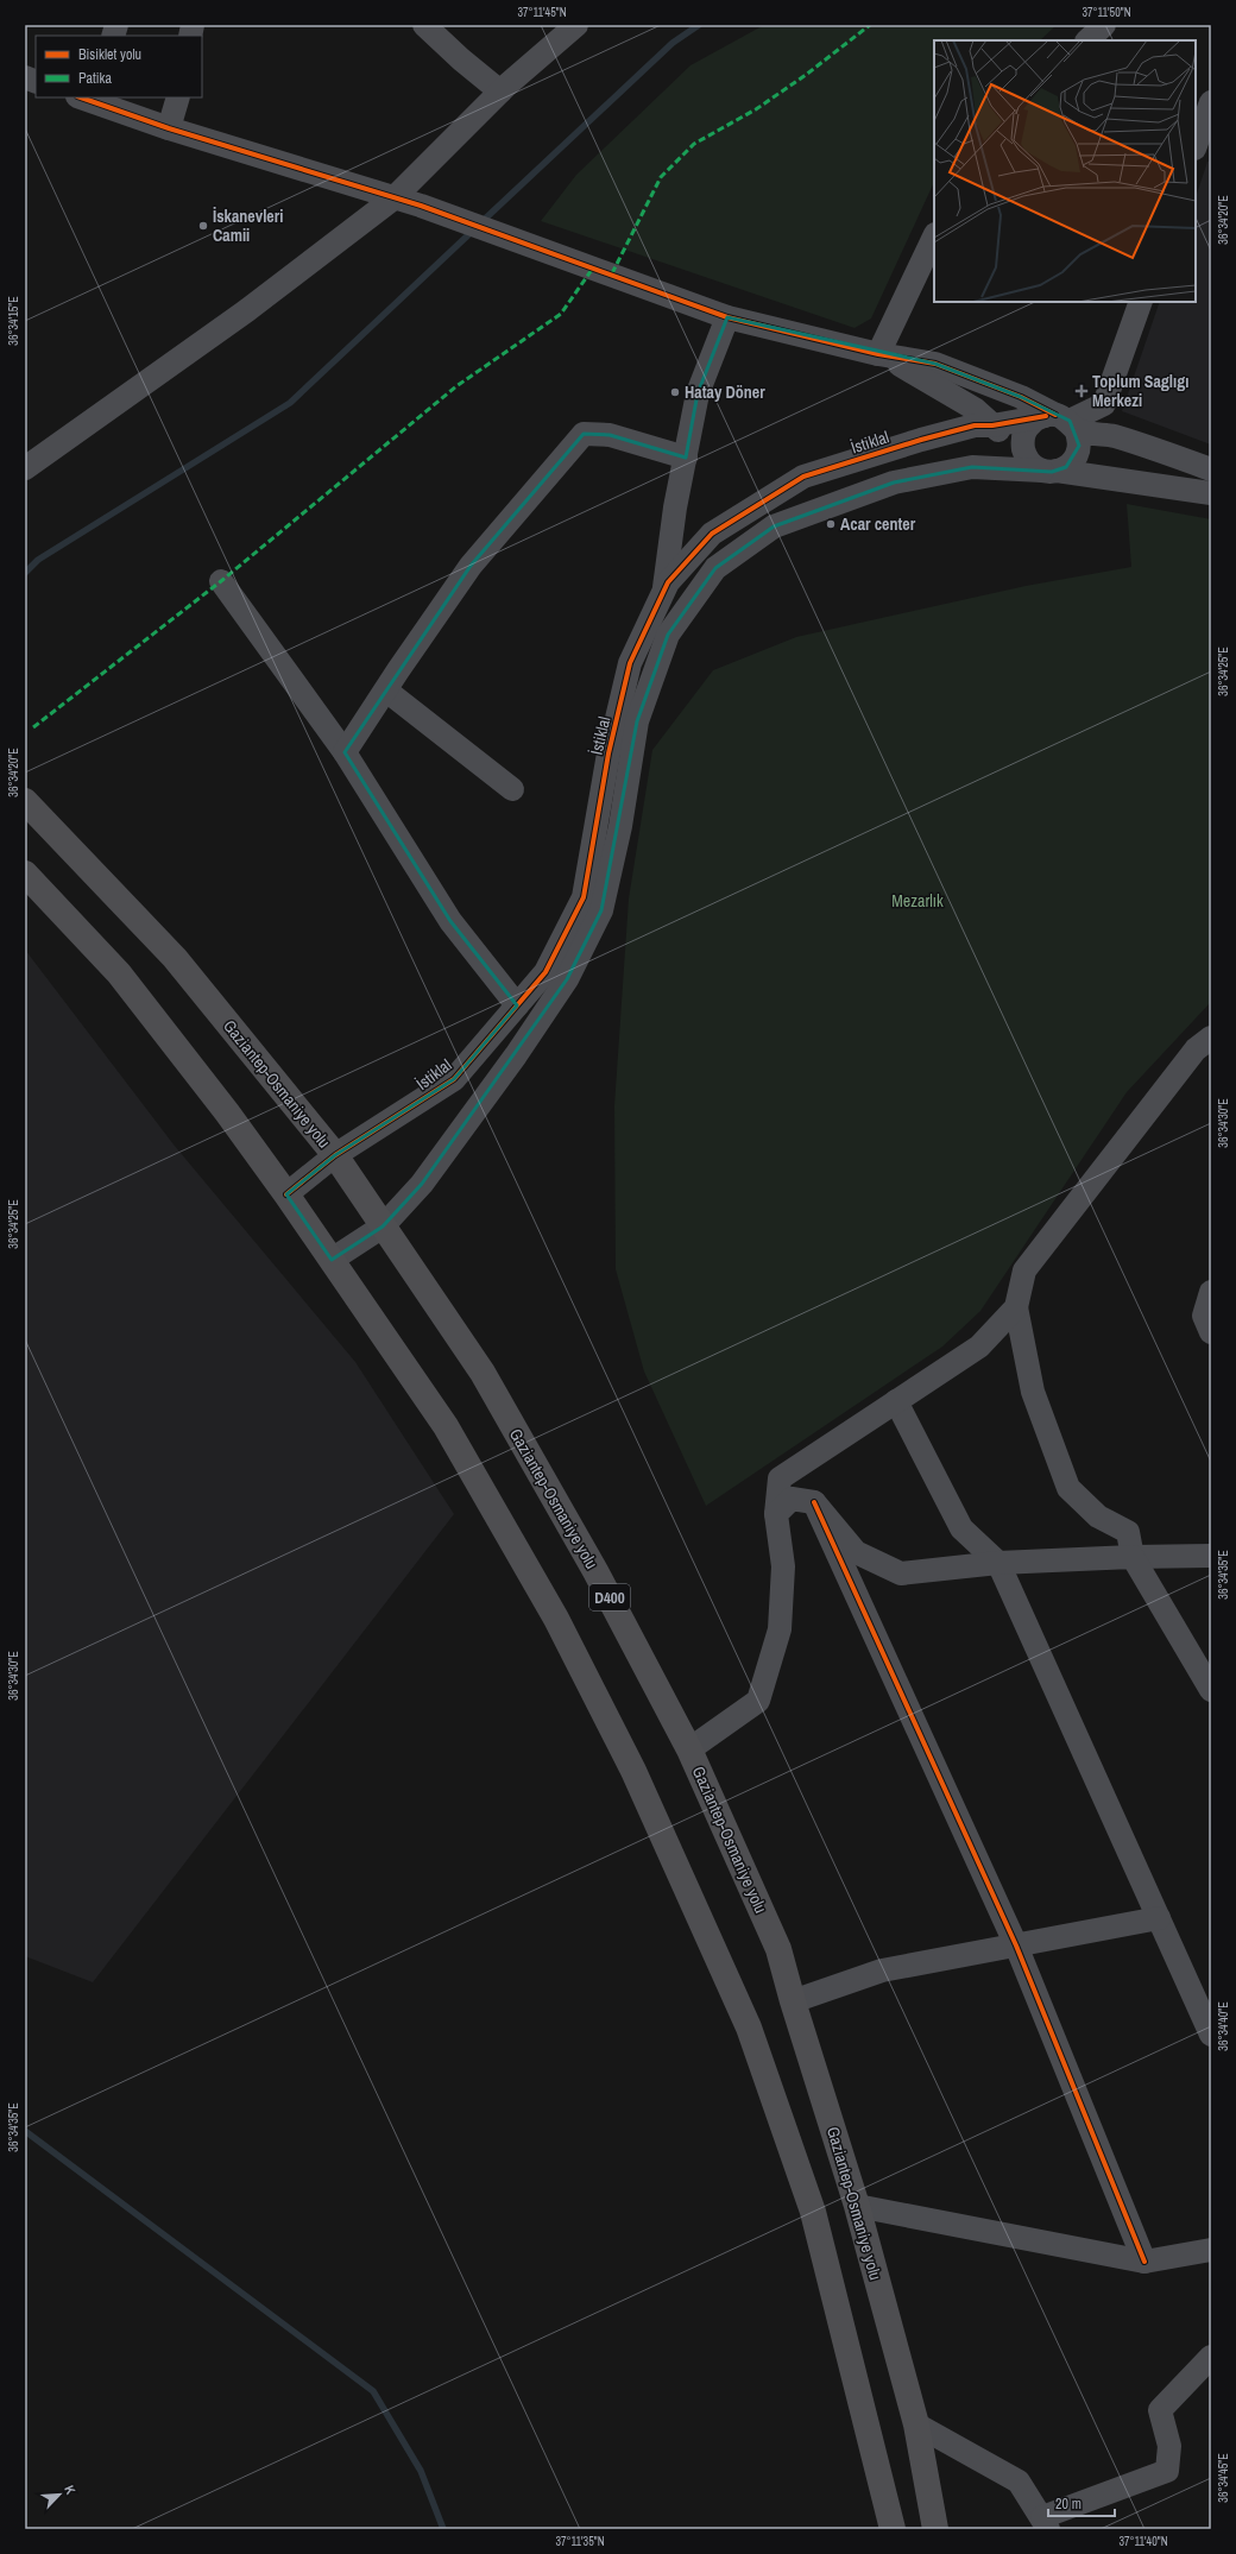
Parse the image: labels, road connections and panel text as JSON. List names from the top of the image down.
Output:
{
  "streets": {
    "highway": ["Gaziantep-Osmaniye yolu", "D400"],
    "street": ["İstiklal"]
  },
  "crossings": [
    ["İstiklal", "Gaziantep-Osmaniye yolu"]
  ],
  "parks": ["Mezarlık"],
  "places": {
    "other": ["İskanevleri Camii", "Hatay Döner", "Acar center"],
    "health": ["Toplum Saglıgı Merkezi"]
  },
  "legend": ["Bisiklet yolu", "Patika"],
  "scale_bar": "20 m",
  "north": "top right",
  "coordinates": [
    "37°11'45\"N",
    "37°11'50\"N",
    "36°34'20\"E",
    "36°34'15\"E",
    "36°34'25\"E",
    "36°34'30\"E",
    "36°34'35\"E",
    "36°34'40\"E",
    "36°34'45\"E",
    "37°11'35\"N",
    "37°11'40\"N"
  ]
}
